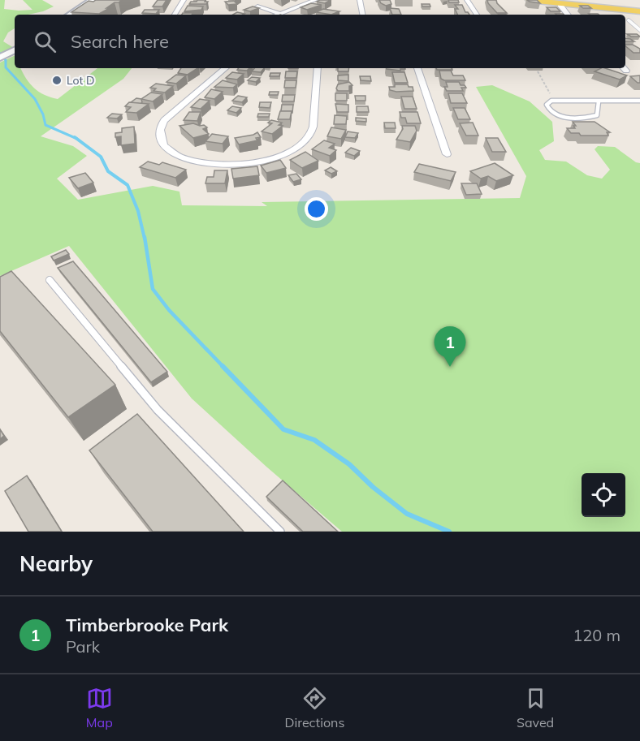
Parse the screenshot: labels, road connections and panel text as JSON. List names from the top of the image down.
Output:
{
  "places": ["Lot D"],
  "page": {
    "search": "Search here",
    "pins": "1",
    "heading": "Nearby",
    "list": [
      {
        "mark": "1",
        "name": "Timberbrooke Park",
        "note": "Park",
        "value": "120 m"
      }
    ],
    "nav": ["Map", "Directions", "Saved"]
  }
}
